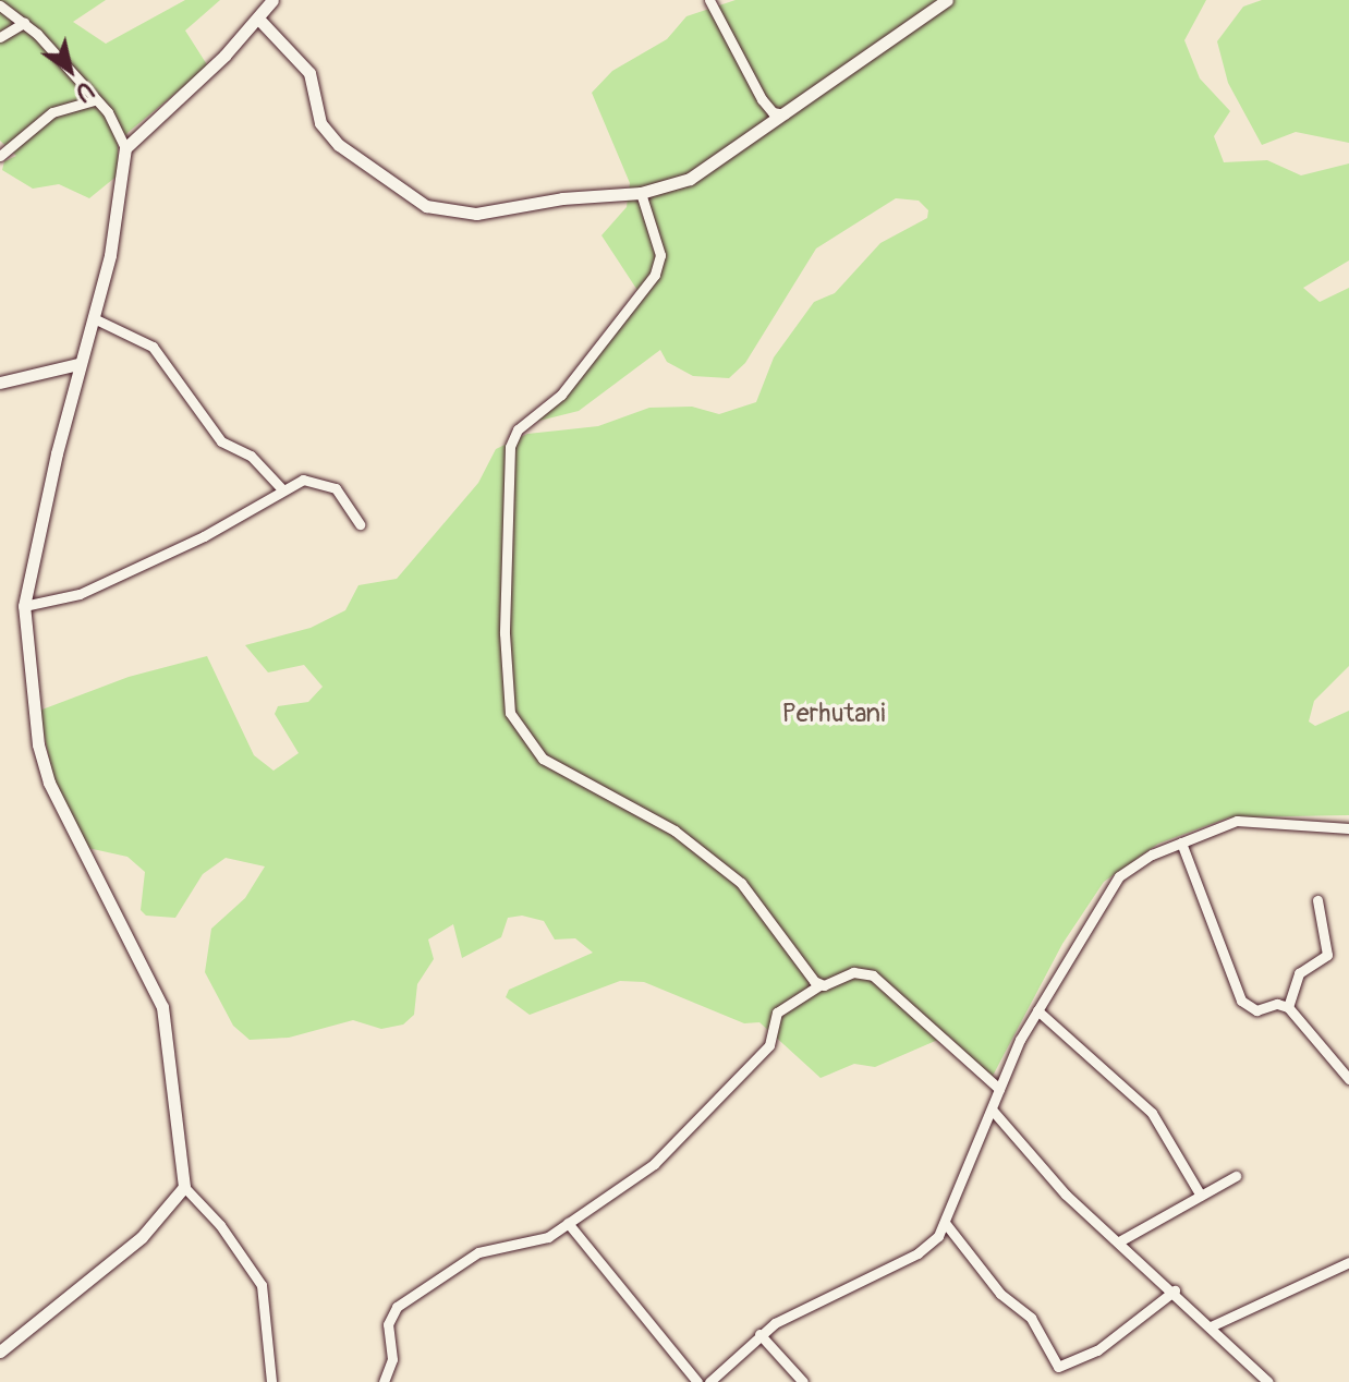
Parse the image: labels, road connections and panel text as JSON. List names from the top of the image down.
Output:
{
  "parks": ["Perhutani"],
  "north": "bottom right"
}
